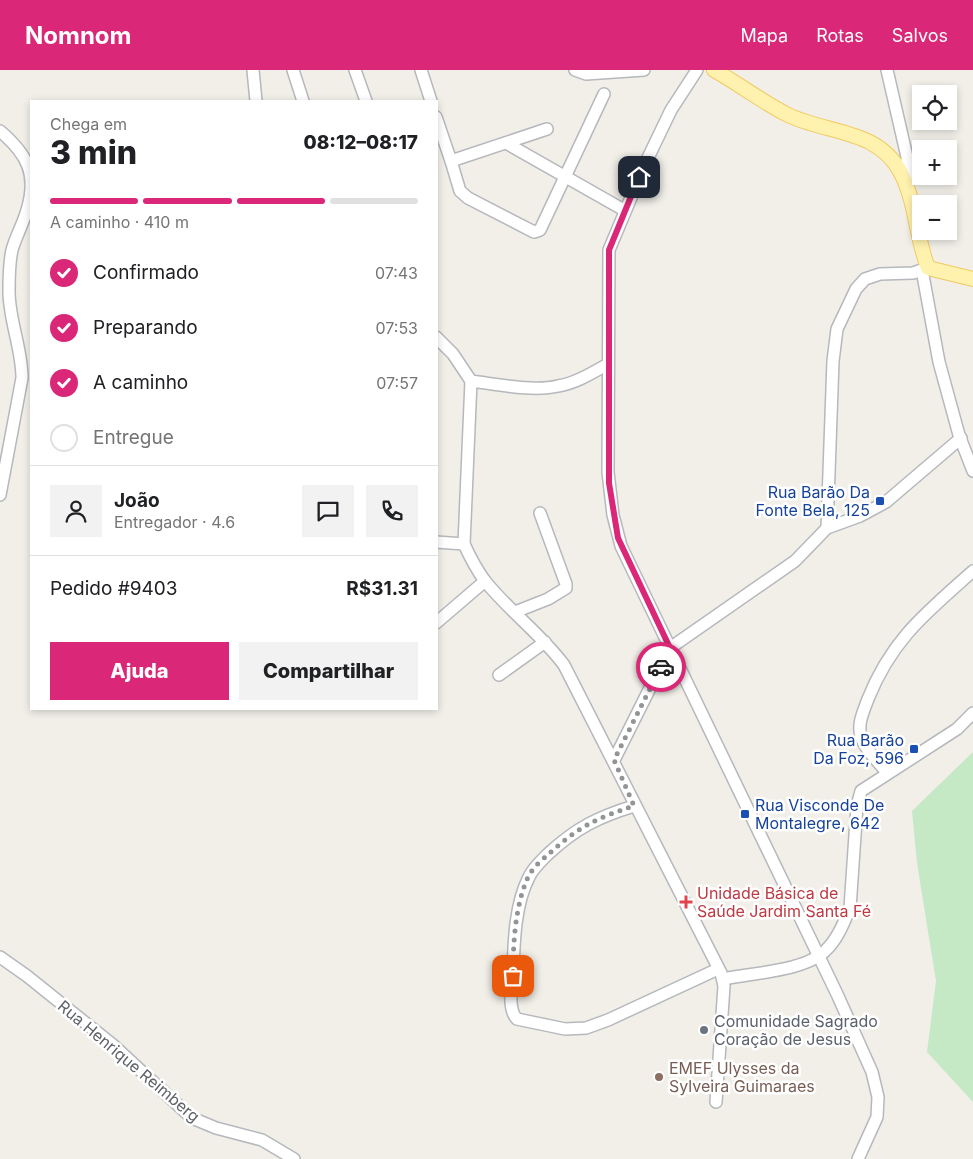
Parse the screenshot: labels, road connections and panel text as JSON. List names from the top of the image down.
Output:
{
  "streets": {
    "street": ["Rua Henrique Reimberg"]
  },
  "places": {
    "transit": ["Rua Barão Da Fonte Bela, 125", "Rua Barão Da Foz, 596", "Rua Visconde De Montalegre, 642"],
    "health": ["Unidade Básica de Saúde Jardim Santa Fé"],
    "other": ["Comunidade Sagrado Coração de Jesus", "EMEF Ulysses da Sylveira Guimaraes"]
  },
  "page": {
    "header": "Nomnom",
    "nav": ["Mapa", "Rotas", "Salvos"],
    "map_buttons": ["+", "−"],
    "heading": ["3 min", "Chega em", "08:12–08:17"],
    "panel": [
      "João",
      "Entregador · 4.6",
      "Pedido #9403",
      "R$31.31"
    ],
    "bar": "A caminho · 410 m",
    "list": [
      ["Confirmado", "07:43"],
      ["Preparando", "07:53"],
      ["A caminho", "07:57"],
      "Entregue"
    ],
    "buttons": ["Ajuda", "Compartilhar"]
  }
}
